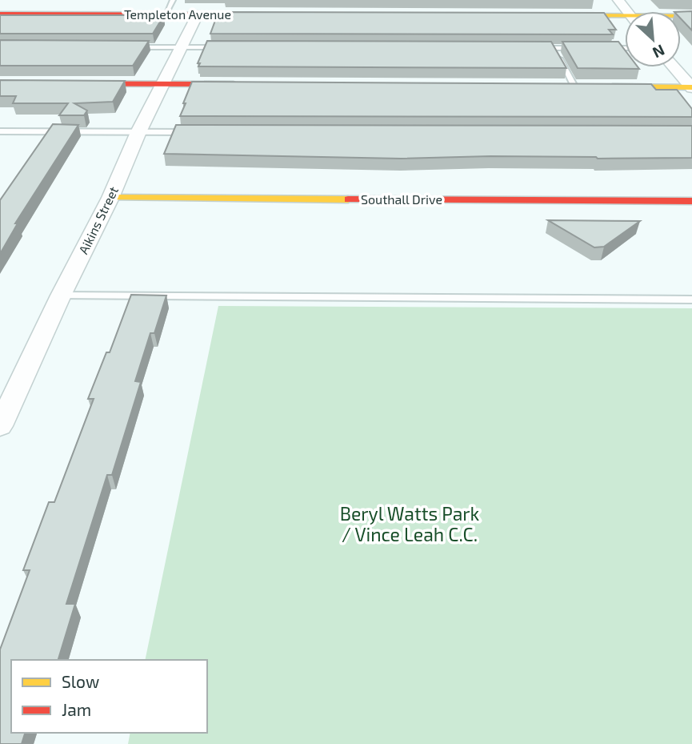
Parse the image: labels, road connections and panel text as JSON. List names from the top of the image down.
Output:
{
  "streets": {
    "street": ["Templeton Avenue", "Southall Drive", "Aikins Street"]
  },
  "crossings": [
    ["Templeton Avenue", "Aikins Street"],
    ["Southall Drive", "Aikins Street"]
  ],
  "parks": ["Beryl Watts Park / Vince Leah C.C."],
  "legend": ["Slow", "Jam"],
  "north": "bottom right"
}
